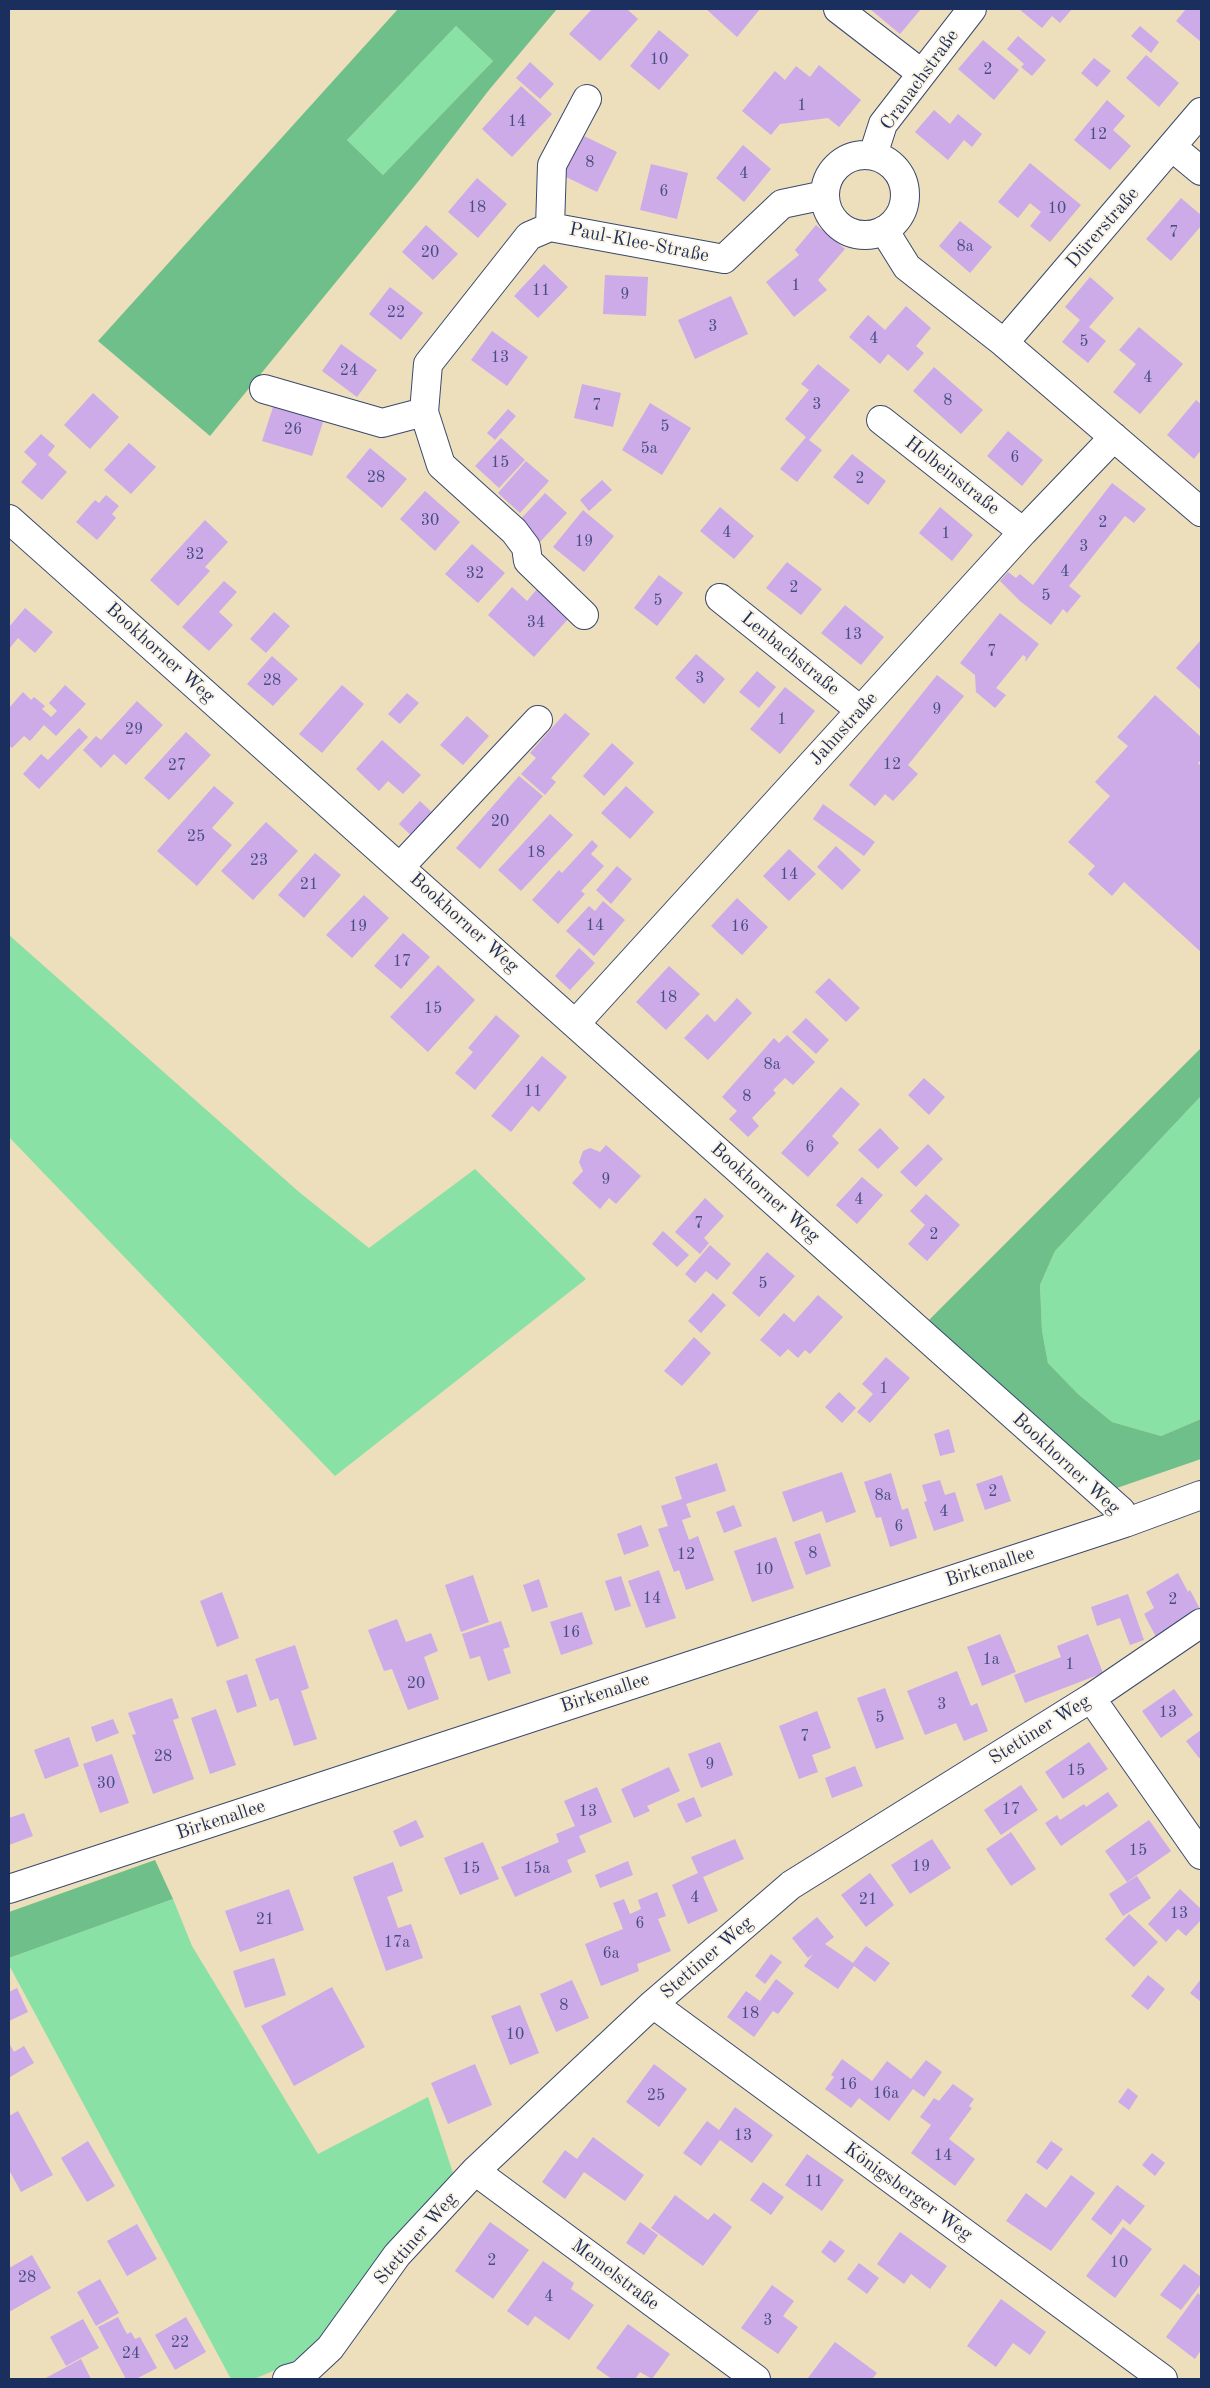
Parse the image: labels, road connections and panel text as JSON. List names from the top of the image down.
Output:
{
  "streets": {
    "street": [
      "Cranachstraße",
      "Dürerstraße",
      "Paul-Klee-Straße",
      "Holbeinstraße",
      "Bookhorner Weg",
      "Lenbachstraße",
      "Jahnstraße",
      "Birkenallee",
      "Stettiner Weg",
      "Königsberger Weg",
      "Memelstraße"
    ]
  },
  "crossings": [
    ["Cranachstraße", "Paul-Klee-Straße"],
    ["Holbeinstraße", "Jahnstraße"],
    ["Bookhorner Weg", "Jahnstraße"],
    ["Bookhorner Weg", "Birkenallee"],
    ["Lenbachstraße", "Jahnstraße"],
    ["Stettiner Weg", "Königsberger Weg"],
    ["Stettiner Weg", "Memelstraße"]
  ],
  "house_numbers": [
    "10",
    "2",
    "1",
    "14",
    "12",
    "8",
    "4",
    "6",
    "18",
    "10",
    "7",
    "8a",
    "20",
    "1",
    "11",
    "9",
    "22",
    "3",
    "4",
    "5",
    "13",
    "24",
    "4",
    "8",
    "3",
    "7",
    "5",
    "26",
    "5a",
    "6",
    "15",
    "28",
    "2",
    "30",
    "2",
    "4",
    "1",
    "19",
    "3",
    "32",
    "4",
    "32",
    "2",
    "5",
    "5",
    "34",
    "13",
    "7",
    "3",
    "28",
    "9",
    "1",
    "29",
    "12",
    "27",
    "20",
    "25",
    "18",
    "23",
    "14",
    "21",
    "14",
    "19",
    "16",
    "17",
    "18",
    "15",
    "8a",
    "11",
    "8",
    "6",
    "9",
    "4",
    "7",
    "2",
    "5",
    "1",
    "2",
    "8a",
    "4",
    "6",
    "8",
    "12",
    "10",
    "14",
    "2",
    "16",
    "1a",
    "1",
    "20",
    "3",
    "13",
    "5",
    "7",
    "28",
    "9",
    "15",
    "30",
    "17",
    "13",
    "15",
    "19",
    "15",
    "15a",
    "4",
    "21",
    "13",
    "21",
    "6",
    "17a",
    "6a",
    "8",
    "18",
    "10",
    "16",
    "16a",
    "25",
    "13",
    "14",
    "11",
    "2",
    "10",
    "28",
    "4",
    "3",
    "22",
    "24"
  ]
}
